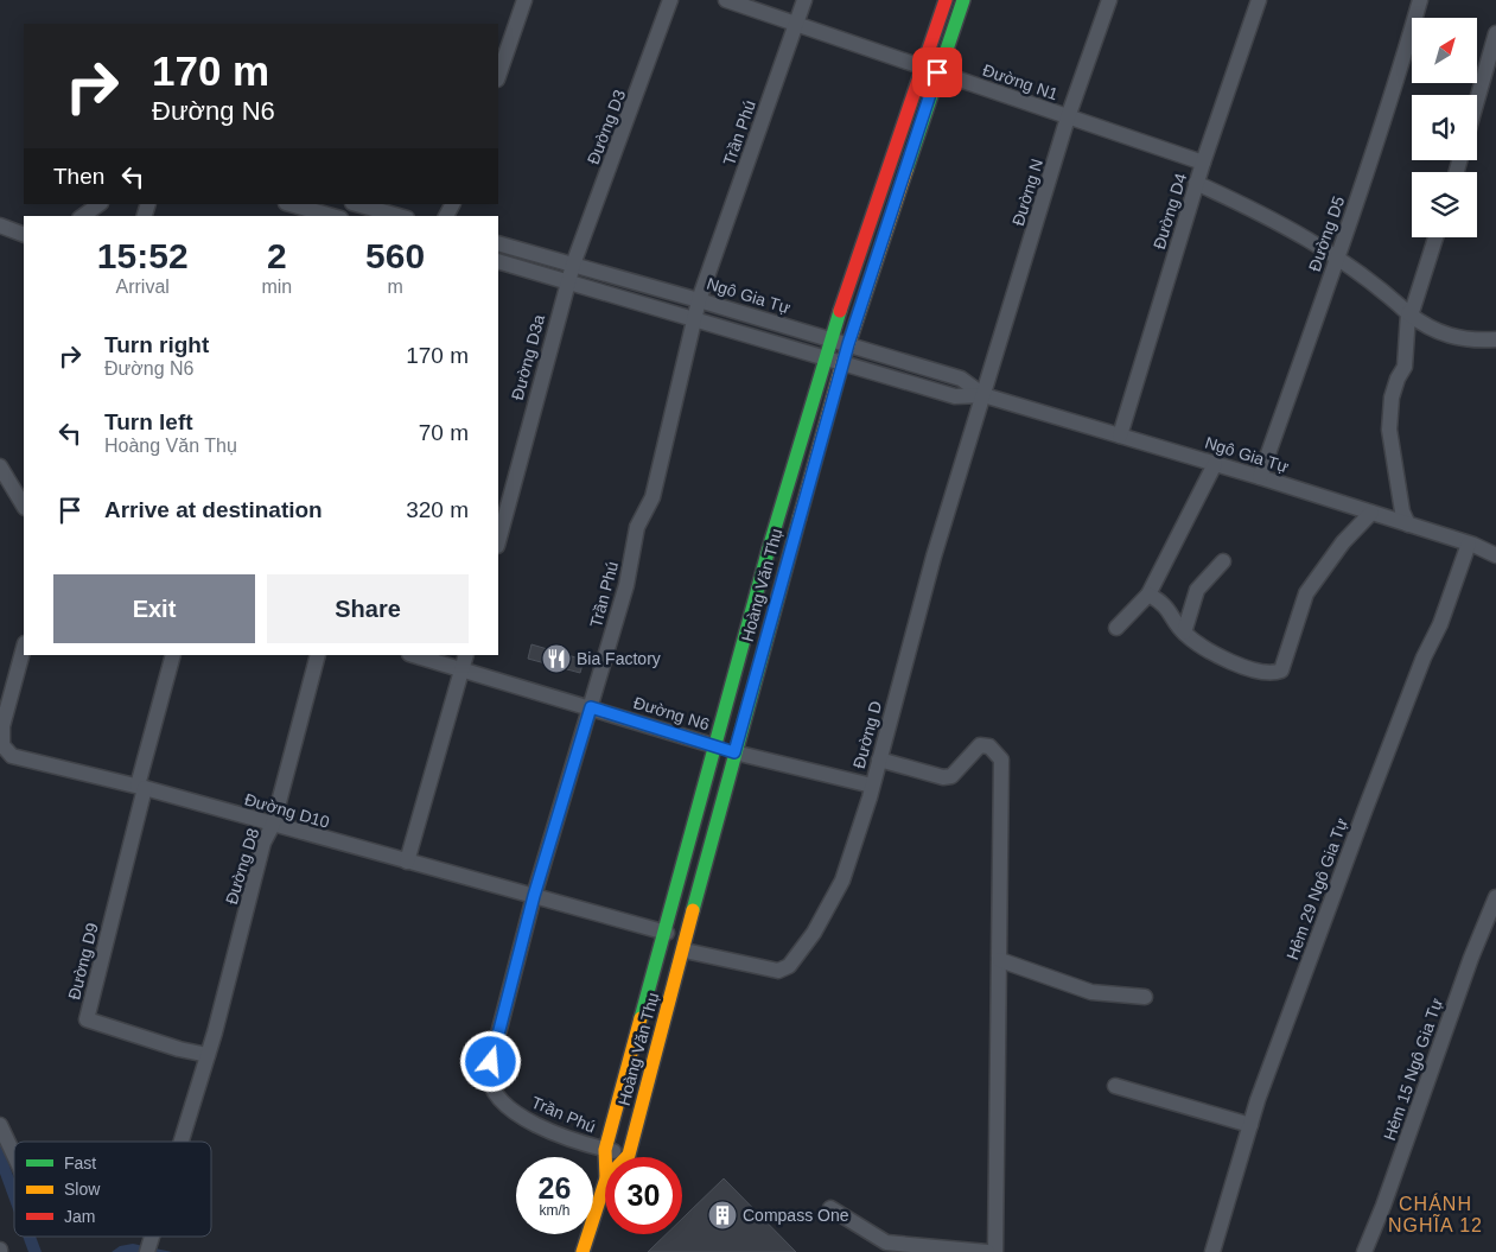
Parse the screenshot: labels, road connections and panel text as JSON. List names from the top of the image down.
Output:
{
  "streets": {
    "street": [
      "Đường N1",
      "Đường D3",
      "Trần Phú",
      "Đường N",
      "Đường D4",
      "Đường D5",
      "Ngô Gia Tự",
      "Đường D3a",
      "Hoàng Văn Thụ",
      "Đường N6",
      "Đường D",
      "Đường D10",
      "Đường D8",
      "Hẻm 29 Ngô Gia Tự",
      "Đường D9",
      "Hẻm 15 Ngô Gia Tự"
    ]
  },
  "crossings": [
    ["Đường N1", "Trần Phú"],
    ["Đường N1", "Đường N"],
    ["Đường N1", "Đường D4"],
    ["Đường N1", "Hoàng Văn Thụ"],
    ["Đường D3", "Ngô Gia Tự"],
    ["Đường D3", "Đường D3a"],
    ["Trần Phú", "Ngô Gia Tự"],
    ["Trần Phú", "Hoàng Văn Thụ"],
    ["Trần Phú", "Đường N6"],
    ["Trần Phú", "Đường D10"],
    ["Đường N", "Ngô Gia Tự"],
    ["Đường N", "Đường D"],
    ["Đường D4", "Ngô Gia Tự"],
    ["Đường D5", "Ngô Gia Tự"],
    ["Ngô Gia Tự", "Đường D3a"],
    ["Ngô Gia Tự", "Hoàng Văn Thụ"],
    ["Ngô Gia Tự", "Đường D"],
    ["Ngô Gia Tự", "Hẻm 29 Ngô Gia Tự"],
    ["Hoàng Văn Thụ", "Đường N6"],
    ["Hoàng Văn Thụ", "Đường D"],
    ["Hoàng Văn Thụ", "Đường D10"],
    ["Đường D10", "Đường D8"],
    ["Đường D10", "Đường D9"],
    ["Đường D8", "Đường D9"]
  ],
  "districts": ["CHÁNH NGHĨA 12"],
  "places": {
    "restaurant": ["Bia Factory"],
    "building": ["Compass One"]
  },
  "legend": ["Fast", "Slow", "Jam"],
  "north": "top right",
  "page": {
    "turn": ["170 m", "Đường N6"],
    "then": "Then",
    "eta": [
      "15:52",
      "Arrival",
      "2",
      "min",
      "560",
      "m"
    ],
    "list": [
      {
        "name": "Turn right",
        "note": "Đường N6",
        "value": "170 m"
      },
      {
        "name": "Turn left",
        "note": "Hoàng Văn Thụ",
        "value": "70 m"
      },
      {
        "name": "Arrive at destination",
        "value": "320 m"
      }
    ],
    "buttons": ["Exit", "Share"],
    "speed": "26 km/h",
    "limit": "30"
  }
}
